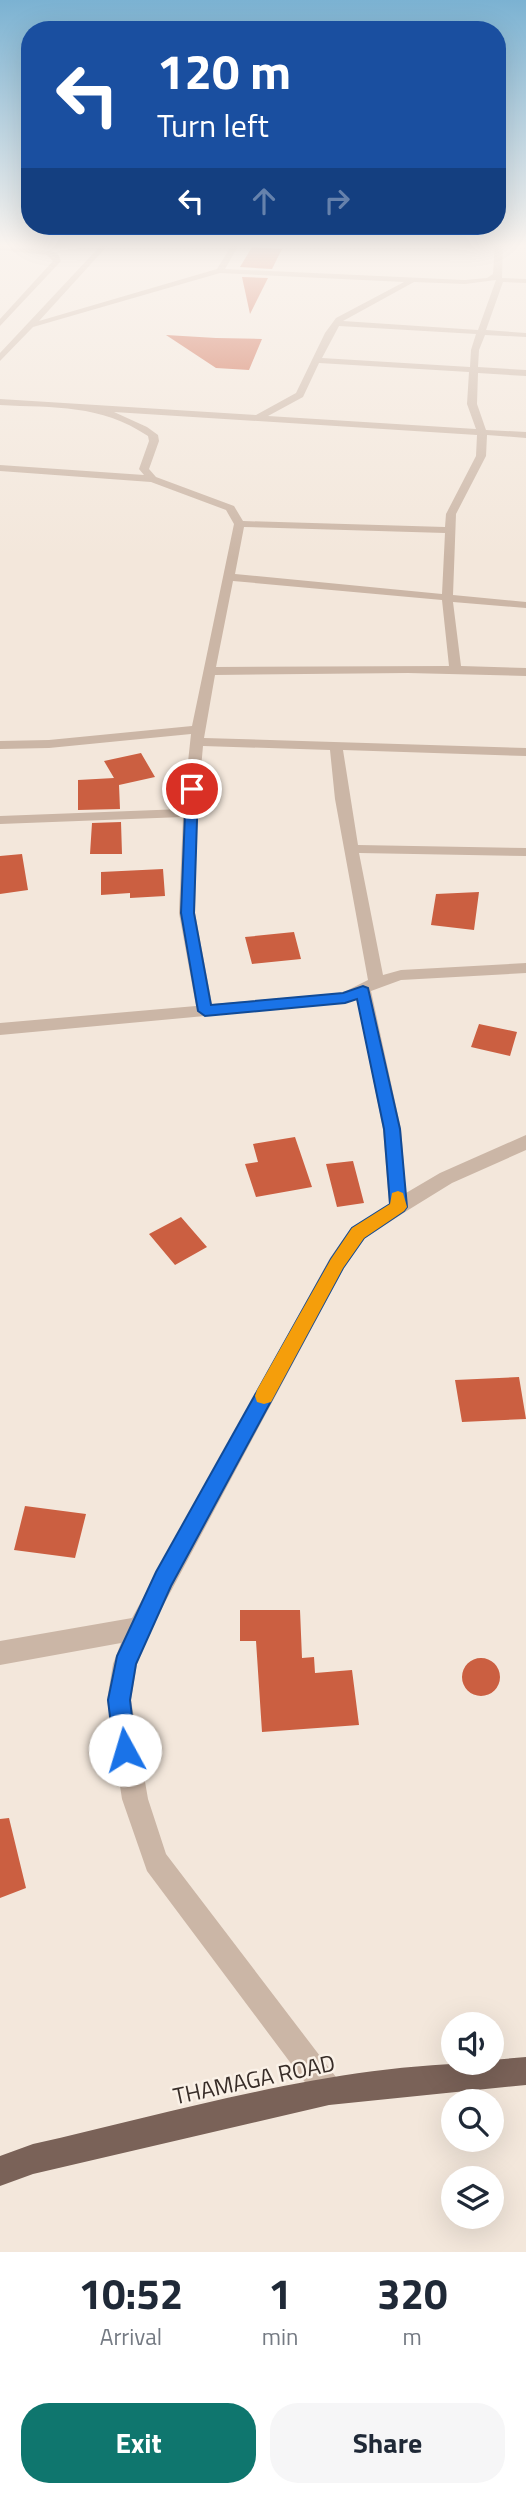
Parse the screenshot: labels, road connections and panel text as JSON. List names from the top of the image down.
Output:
{
  "streets": {
    "main road": ["THAMAGA ROAD"]
  },
  "page": {
    "turn": ["120 m", "Turn left"],
    "eta": [
      "10:52",
      "Arrival",
      "1",
      "min",
      "320",
      "m"
    ],
    "buttons": ["Exit", "Share"]
  }
}
